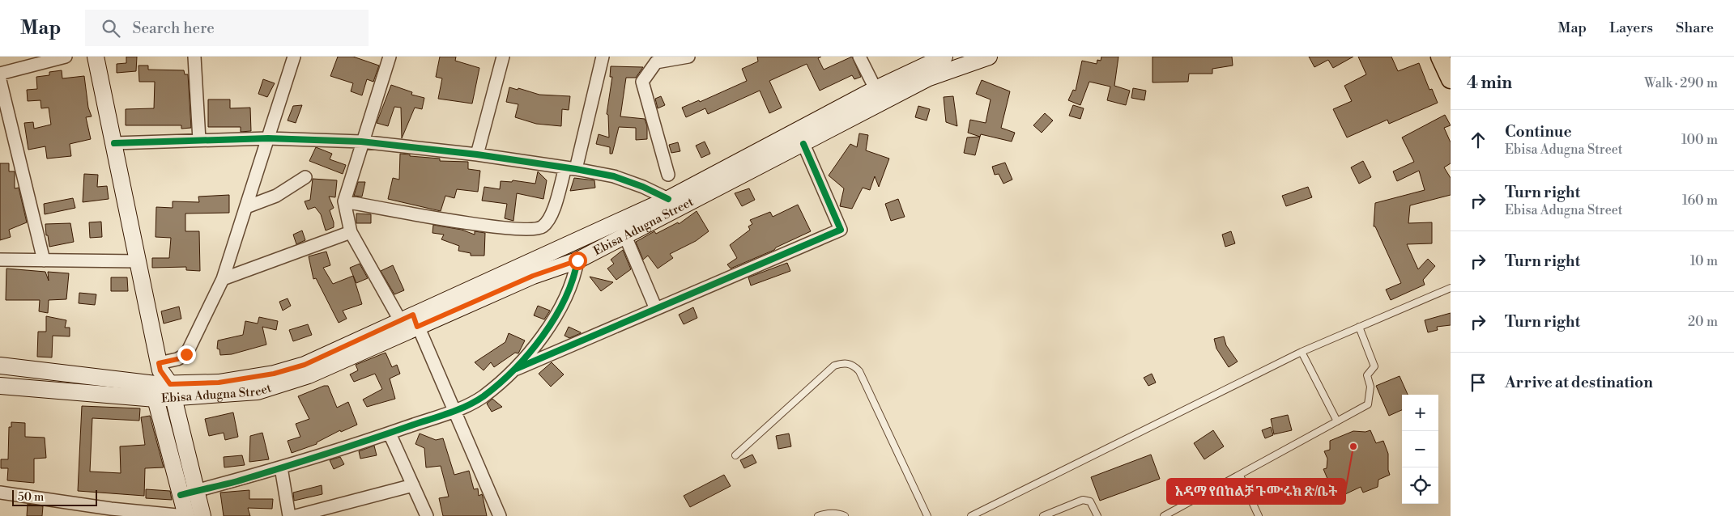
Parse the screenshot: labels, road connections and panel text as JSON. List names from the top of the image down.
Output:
{
  "streets": {
    "main road": ["Ebisa Adugna Street"]
  },
  "places": ["አዳማ የበከልቻ ጉሙሩክ ጽ/ቤት"],
  "scale_bar": "50 m",
  "page": {
    "header": "Map",
    "search": "Search here",
    "nav": ["Map", "Layers", "Share"],
    "heading": ["4 min", "Walk · 290 m"],
    "list": [
      ["Continue", "Ebisa Adugna Street", "100 m"],
      ["Turn right", "Ebisa Adugna Street", "160 m"],
      ["Turn right", "10 m"],
      ["Turn right", "20 m"],
      "Arrive at destination"
    ],
    "map_buttons": ["+", "−"],
    "scale": "50 m"
  }
}
